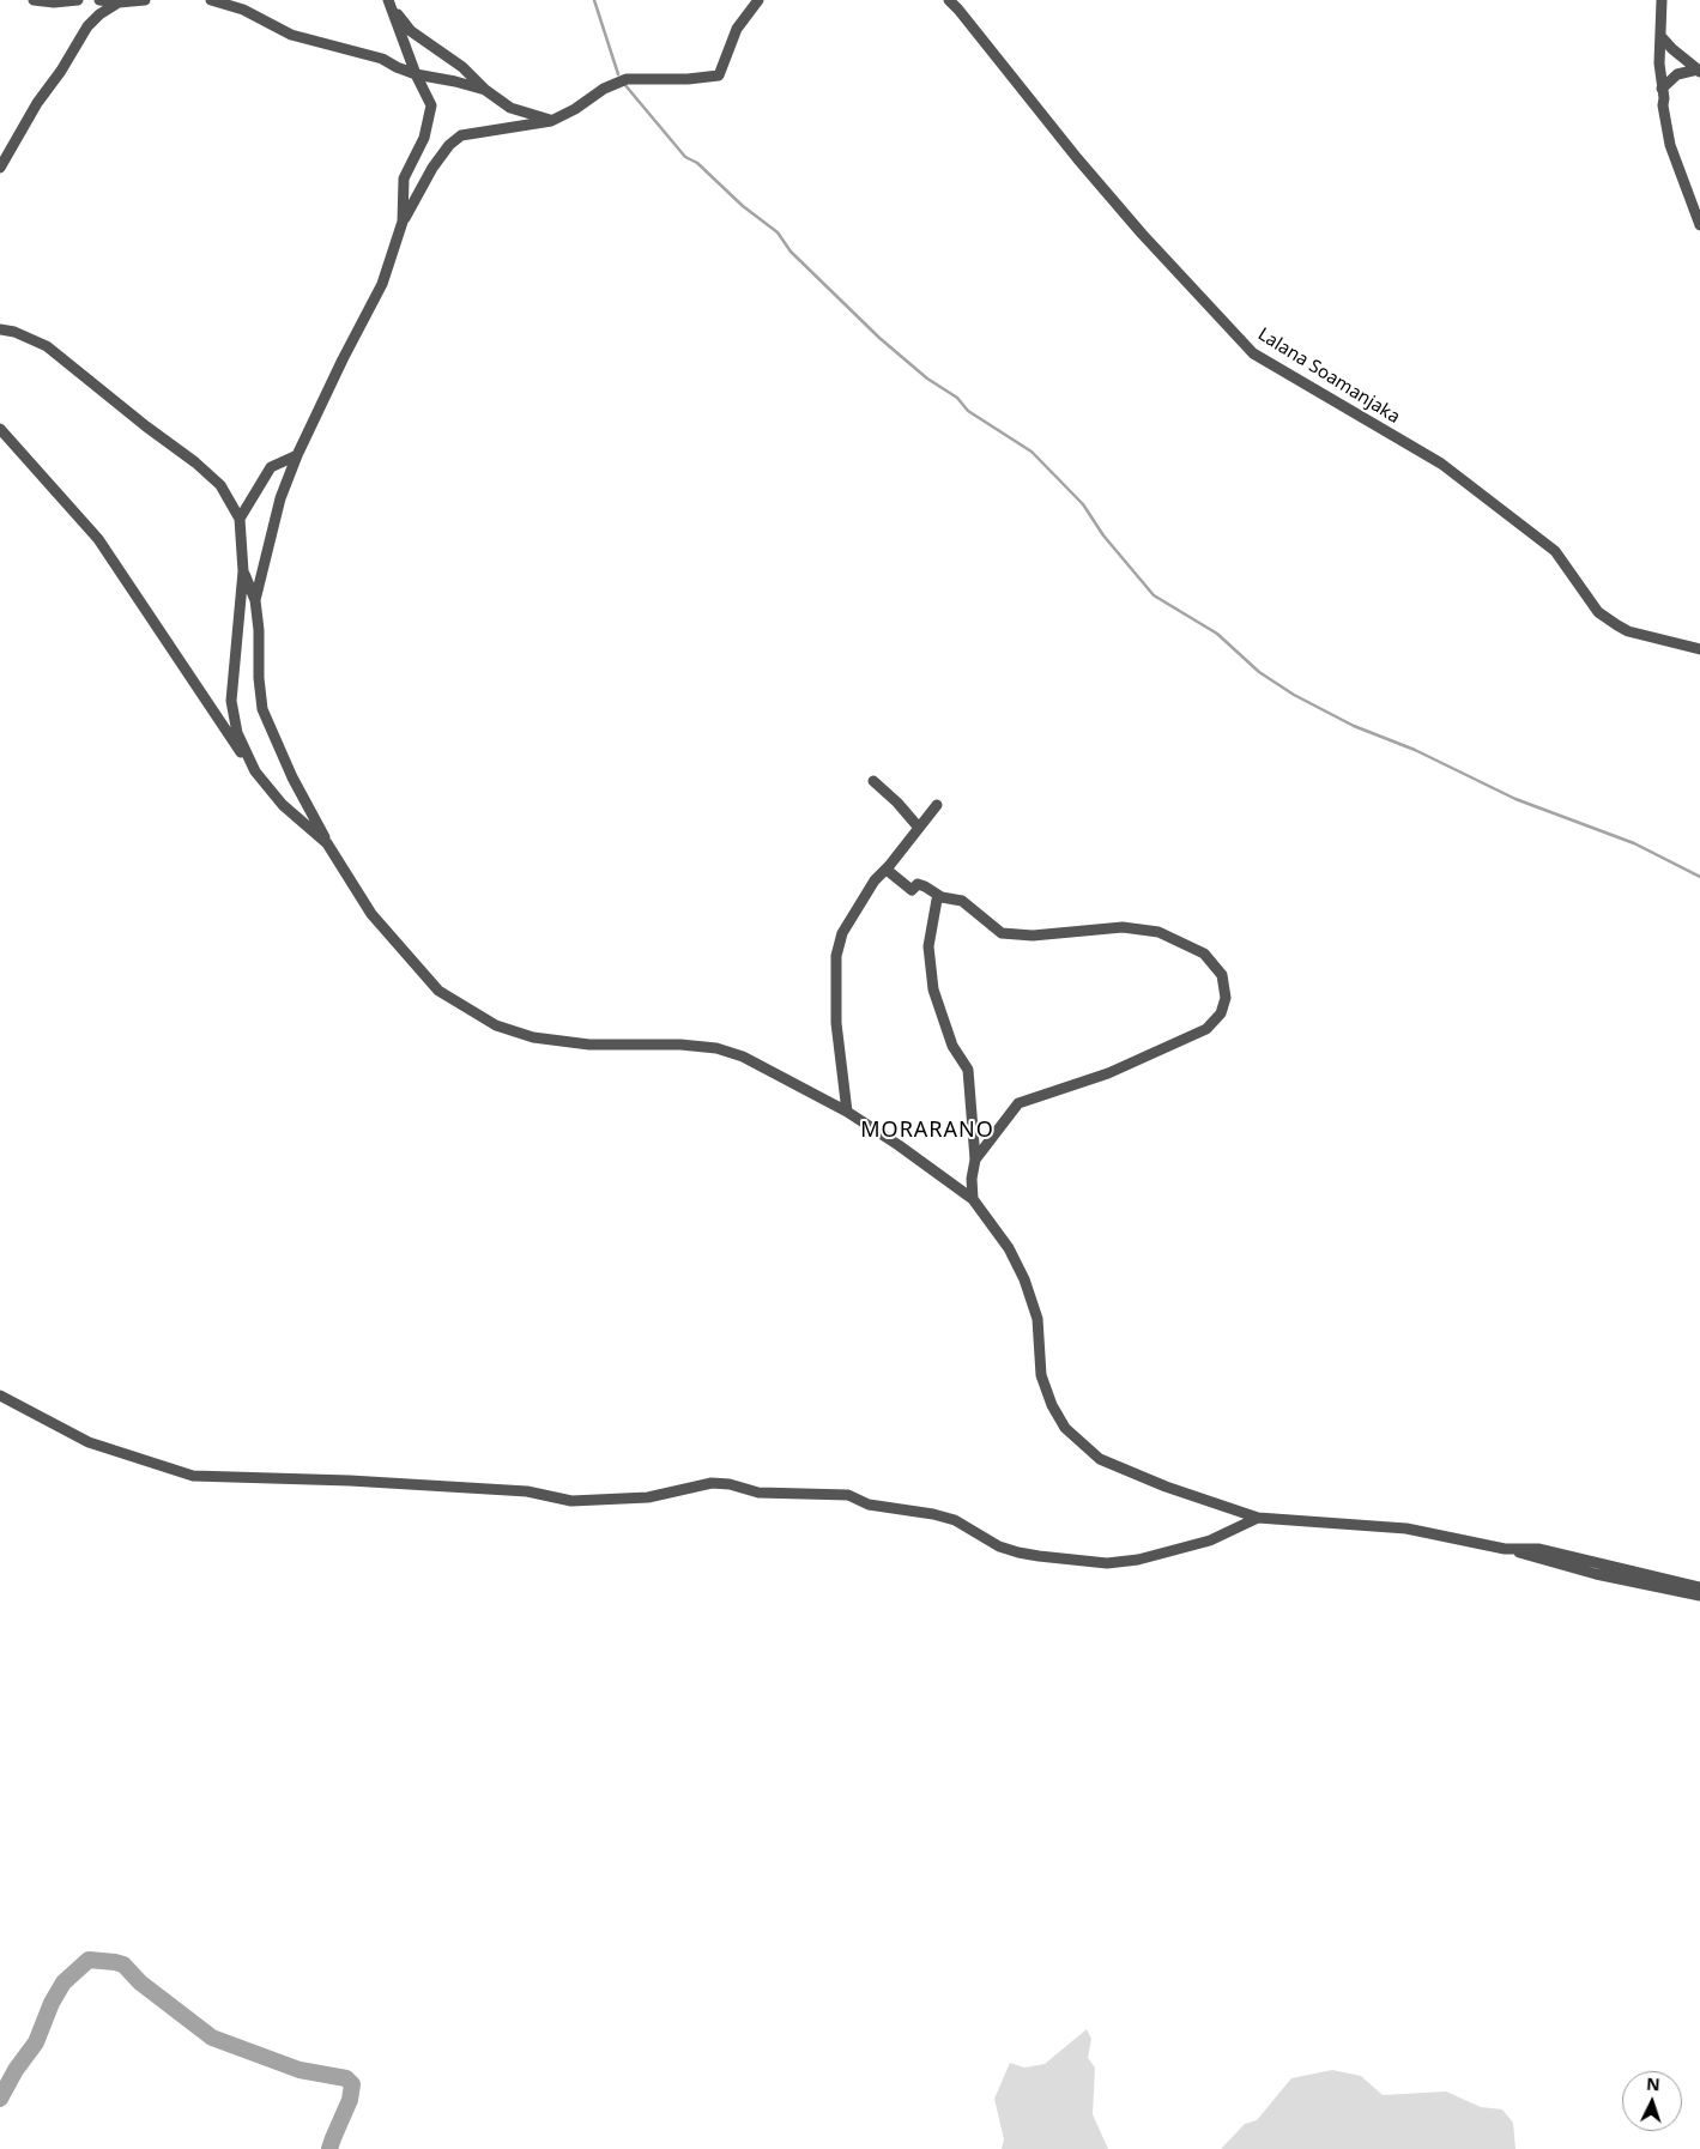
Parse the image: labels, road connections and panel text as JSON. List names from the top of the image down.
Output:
{
  "streets": {
    "street": ["Lalana Soamanjaka"]
  },
  "districts": ["MORARANO"],
  "north": "top"
}
